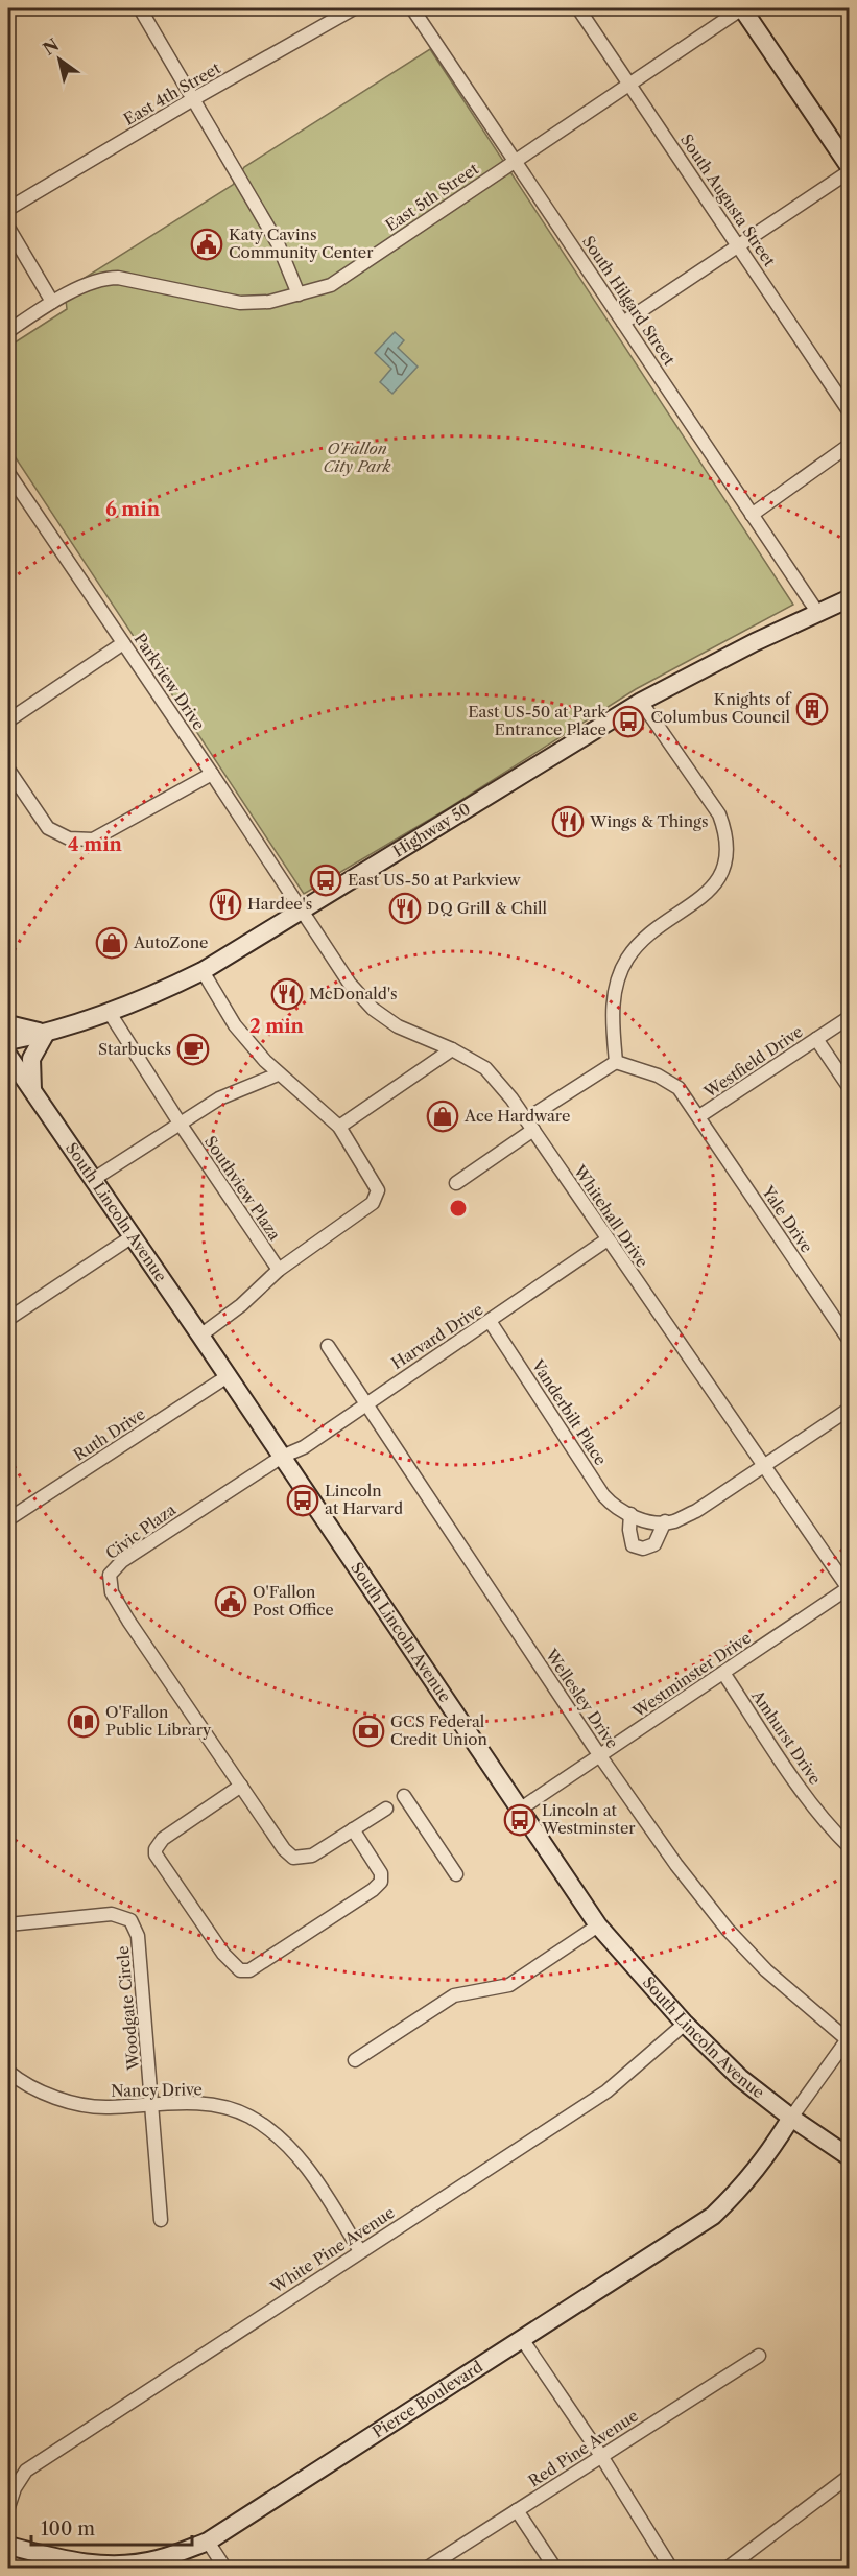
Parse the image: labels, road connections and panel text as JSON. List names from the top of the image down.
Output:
{
  "streets": {
    "main road": ["Highway 50", "South Lincoln Avenue", "Pierce Boulevard"],
    "street": [
      "East 4th Street",
      "East 5th Street",
      "South Augusta Street",
      "South Hilgard Street",
      "Parkview Drive",
      "Westfield Drive",
      "Southview Plaza",
      "Whitehall Drive",
      "Yale Drive",
      "Harvard Drive",
      "Vanderbilt Place",
      "Ruth Drive",
      "Civic Plaza",
      "Westminster Drive",
      "Wellesley Drive",
      "Amhurst Drive",
      "Woodgate Circle",
      "Nancy Drive",
      "White Pine Avenue",
      "Red Pine Avenue"
    ]
  },
  "crossings": [
    ["East 5th Street", "South Augusta Street"],
    ["East 5th Street", "South Hilgard Street"],
    ["South Hilgard Street", "Highway 50"],
    ["Parkview Drive", "Highway 50"],
    ["Parkview Drive", "Whitehall Drive"],
    ["Highway 50", "Southview Plaza"],
    ["Highway 50", "Whitehall Drive"],
    ["Westfield Drive", "Yale Drive"],
    ["South Lincoln Avenue", "Harvard Drive"],
    ["South Lincoln Avenue", "Ruth Drive"],
    ["South Lincoln Avenue", "Civic Plaza"],
    ["South Lincoln Avenue", "Westminster Drive"],
    ["South Lincoln Avenue", "White Pine Avenue"],
    ["South Lincoln Avenue", "Pierce Boulevard"],
    ["Whitehall Drive", "Harvard Drive"],
    ["Whitehall Drive", "Vanderbilt Place"],
    ["Whitehall Drive", "Westminster Drive"],
    ["Harvard Drive", "Vanderbilt Place"],
    ["Harvard Drive", "Civic Plaza"],
    ["Harvard Drive", "Wellesley Drive"],
    ["Westminster Drive", "Wellesley Drive"],
    ["Westminster Drive", "Amhurst Drive"],
    ["Woodgate Circle", "Nancy Drive"],
    ["Nancy Drive", "White Pine Avenue"]
  ],
  "parks": ["O'Fallon City Park"],
  "places": {
    "public building": ["Katy Cavins Community Center", "O'Fallon Post Office"],
    "building": ["Knights of Columbus Council"],
    "bus stop": [
      "East US-50 at Park Entrance Place",
      "East US-50 at Parkview",
      "Lincoln at Harvard",
      "Lincoln at Westminster"
    ],
    "restaurant": [
      "Wings & Things",
      "Hardee's",
      "DQ Grill & Chill",
      "McDonald's"
    ],
    "shop": ["AutoZone", "Ace Hardware"],
    "cafe": ["Starbucks"],
    "library": ["O'Fallon Public Library"],
    "bank": ["GCS Federal Credit Union"]
  },
  "scale_bar": "100 m",
  "north": "top left",
  "rings": ["6 min", "4 min", "2 min"]
}
